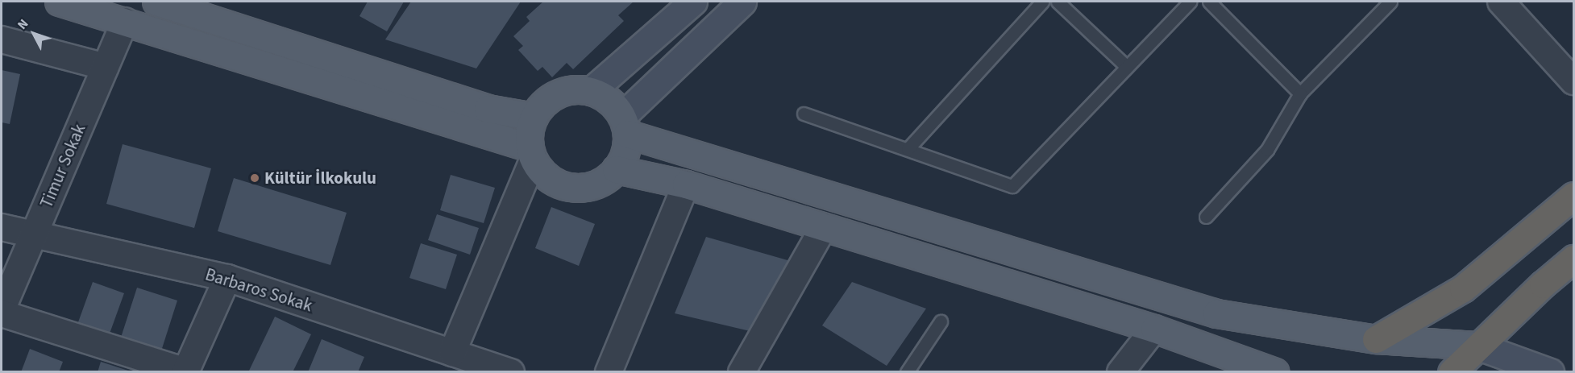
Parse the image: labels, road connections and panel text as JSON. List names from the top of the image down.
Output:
{
  "streets": {
    "street": ["Timur Sokak", "Barbaros Sokak"]
  },
  "crossings": [
    ["Timur Sokak", "Barbaros Sokak"]
  ],
  "places": ["Kültür İlkokulu"],
  "north": "top left"
}
